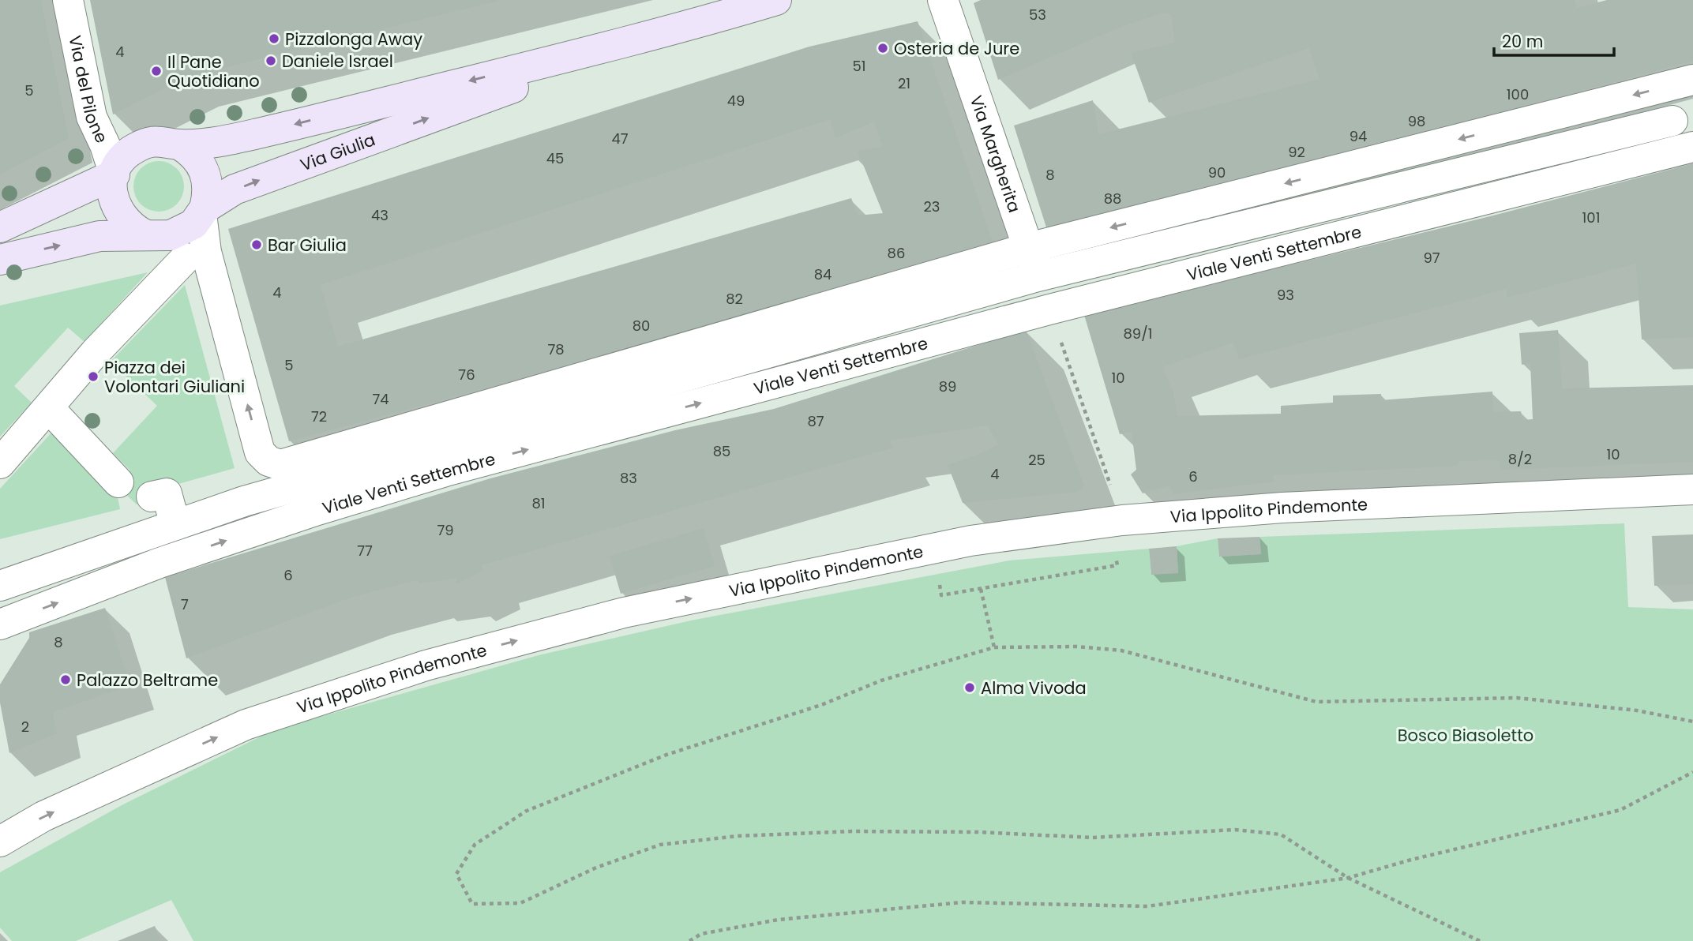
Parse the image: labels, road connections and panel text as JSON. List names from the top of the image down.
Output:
{
  "streets": {
    "street": [
      "Via del Pilone",
      "Via Giulia",
      "Via Margherita",
      "Viale Venti Settembre",
      "Via Ippolito Pindemonte"
    ]
  },
  "crossings": [
    ["Via del Pilone", "Via Giulia"],
    ["Via Margherita", "Viale Venti Settembre"]
  ],
  "one_way": ["Via Ippolito Pindemonte"],
  "parks": ["Bosco Biasoletto"],
  "places": [
    "Pizzalonga Away",
    "Osteria de Jure",
    "Daniele Israel",
    "Il Pane Quotidiano",
    "Bar Giulia",
    "Piazza dei Volontari Giuliani",
    "Palazzo Beltrame",
    "Alma Vivoda"
  ],
  "house_numbers": [
    "53",
    "4",
    "51",
    "21",
    "5",
    "100",
    "49",
    "98",
    "94",
    "47",
    "92",
    "45",
    "90",
    "8",
    "88",
    "23",
    "43",
    "101",
    "86",
    "97",
    "84",
    "4",
    "93",
    "82",
    "80",
    "89/1",
    "78",
    "5",
    "76",
    "10",
    "89",
    "74",
    "72",
    "87",
    "85",
    "10",
    "8/2",
    "25",
    "4",
    "6",
    "83",
    "81",
    "79",
    "77",
    "6",
    "7",
    "8",
    "2"
  ],
  "scale_bar": "20 m"
}
